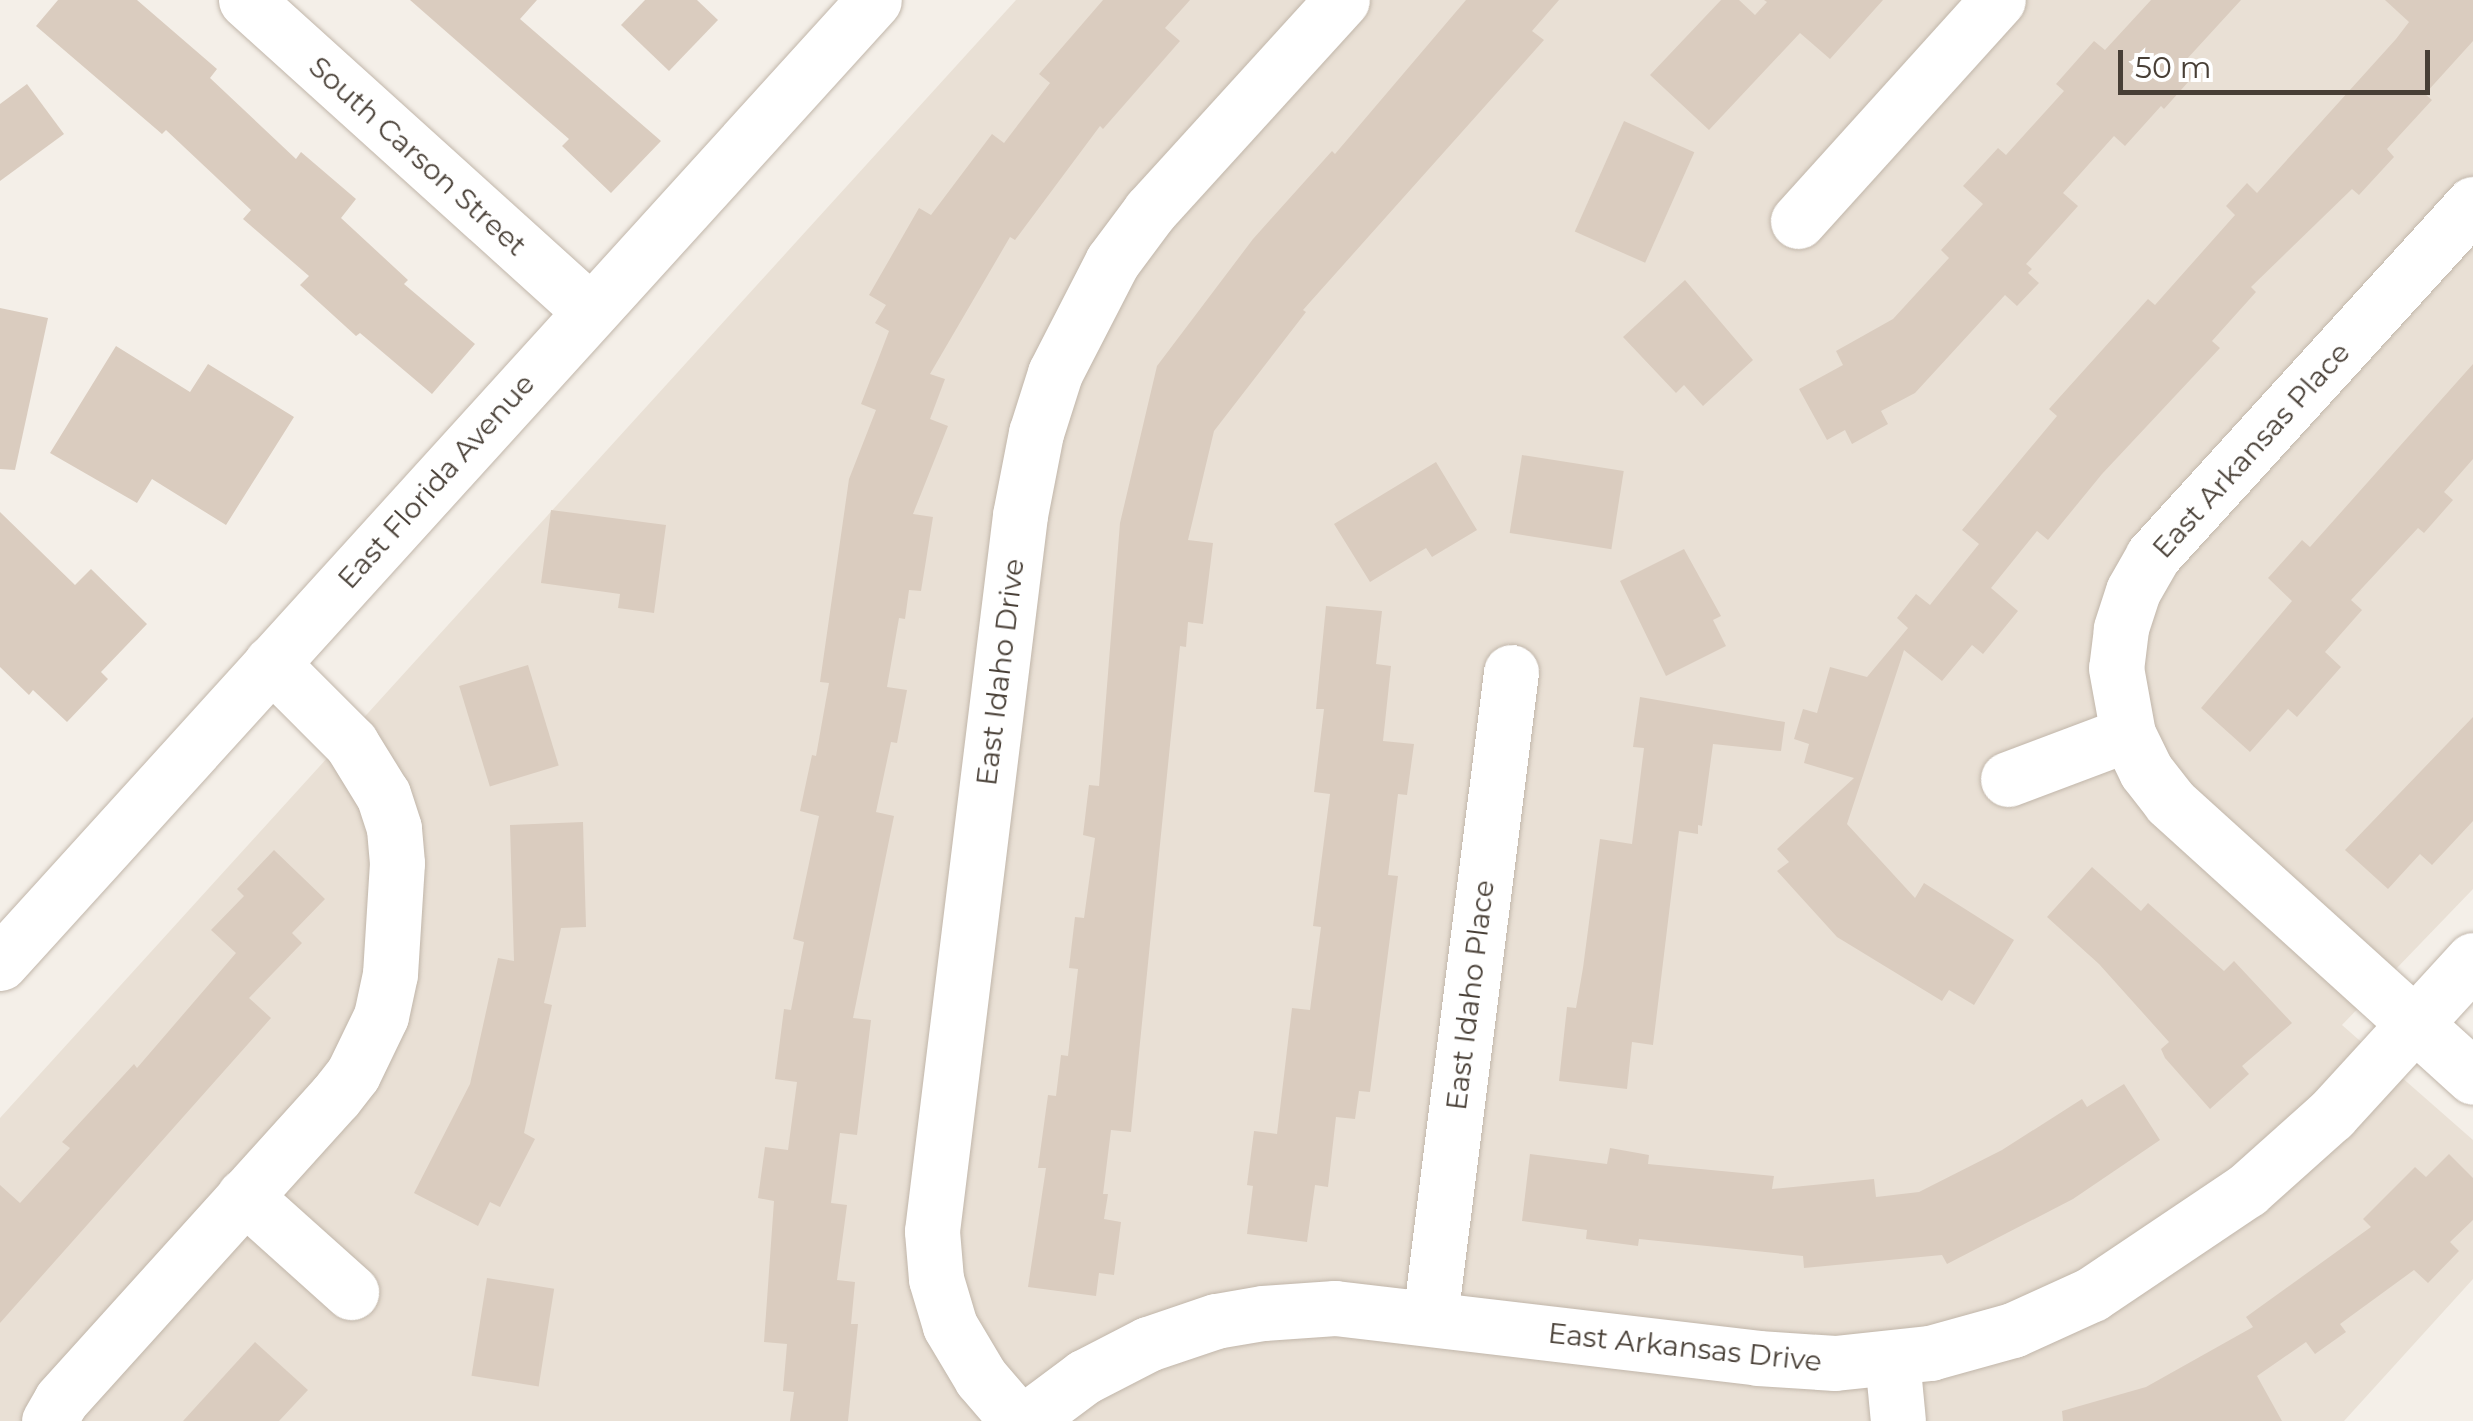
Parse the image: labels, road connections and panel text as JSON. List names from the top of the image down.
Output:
{
  "streets": {
    "street": [
      "South Carson Street",
      "East Arkansas Place",
      "East Florida Avenue",
      "East Idaho Drive",
      "East Idaho Place",
      "East Arkansas Drive"
    ]
  },
  "crossings": [
    ["South Carson Street", "East Florida Avenue"],
    ["East Arkansas Place", "East Arkansas Drive"],
    ["East Idaho Drive", "East Arkansas Drive"],
    ["East Idaho Place", "East Arkansas Drive"]
  ],
  "scale_bar": "50 m"
}
